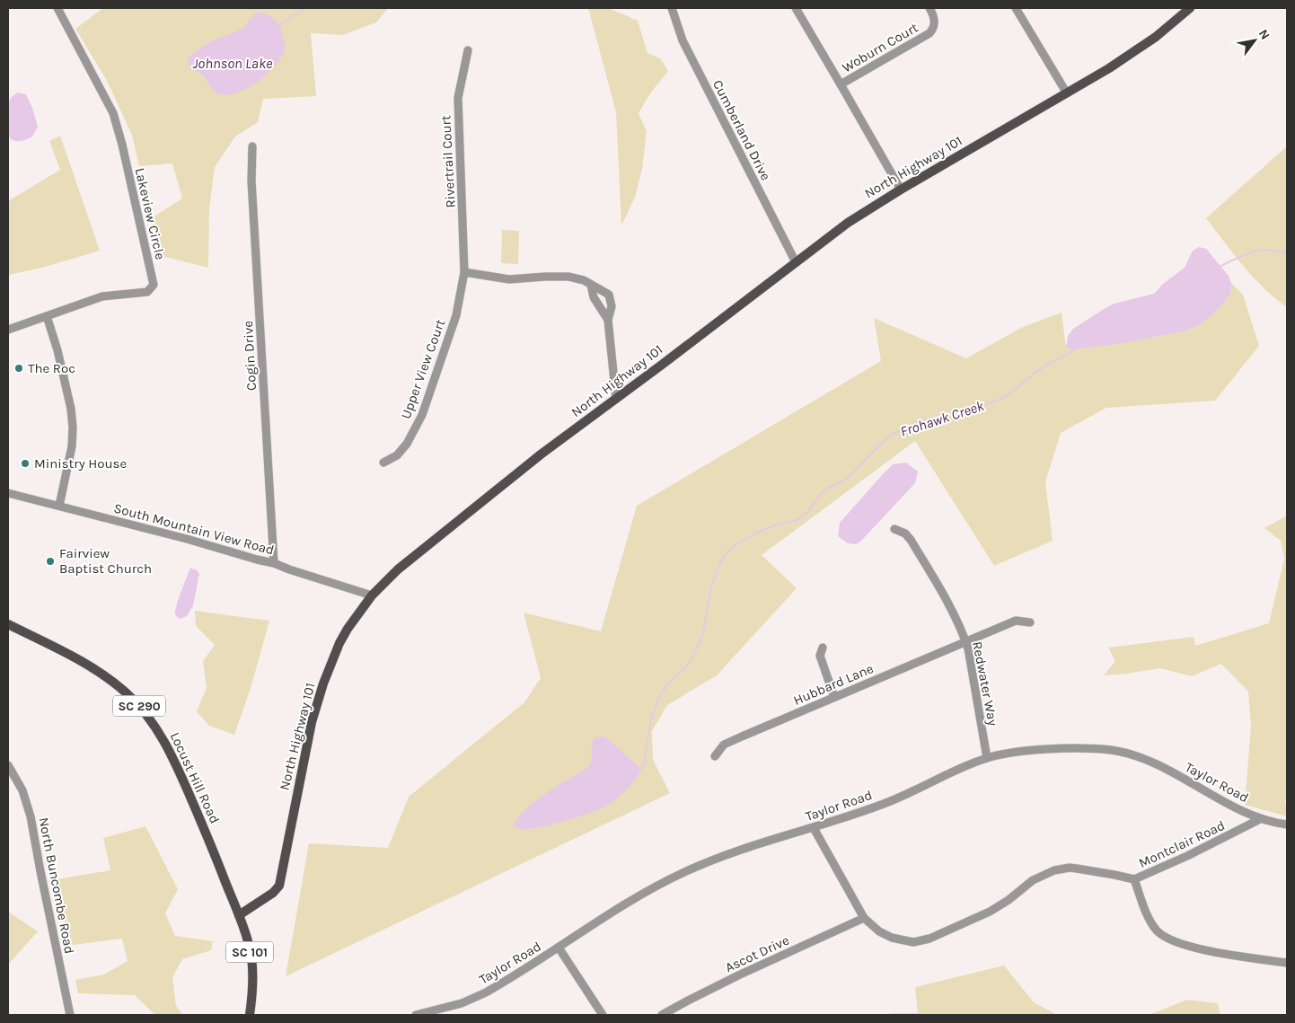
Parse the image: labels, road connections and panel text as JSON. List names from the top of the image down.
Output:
{
  "streets": {
    "main road": [
      "North Highway 101",
      "SC 290",
      "Locust Hill Road",
      "SC 101"
    ],
    "street": [
      "Woburn Court",
      "Cumberland Drive",
      "Rivertrail Court",
      "Lakeview Circle",
      "Cogin Drive",
      "Upper View Court",
      "South Mountain View Road",
      "Redwater Way",
      "Hubbard Lane",
      "Taylor Road",
      "Montclair Road",
      "North Buncombe Road",
      "Ascot Drive"
    ]
  },
  "crossings": [
    ["Cumberland Drive", "North Highway 101"],
    ["Rivertrail Court", "Upper View Court"],
    ["North Highway 101", "South Mountain View Road"],
    ["North Highway 101", "Locust Hill Road"],
    ["Cogin Drive", "South Mountain View Road"],
    ["Redwater Way", "Hubbard Lane"],
    ["Redwater Way", "Taylor Road"],
    ["Taylor Road", "Montclair Road"],
    ["Montclair Road", "Ascot Drive"]
  ],
  "water": ["Johnson Lake", "Frohawk Creek"],
  "places": ["The Roc", "Ministry House", "Fairview Baptist Church"],
  "north": "top right"
}
